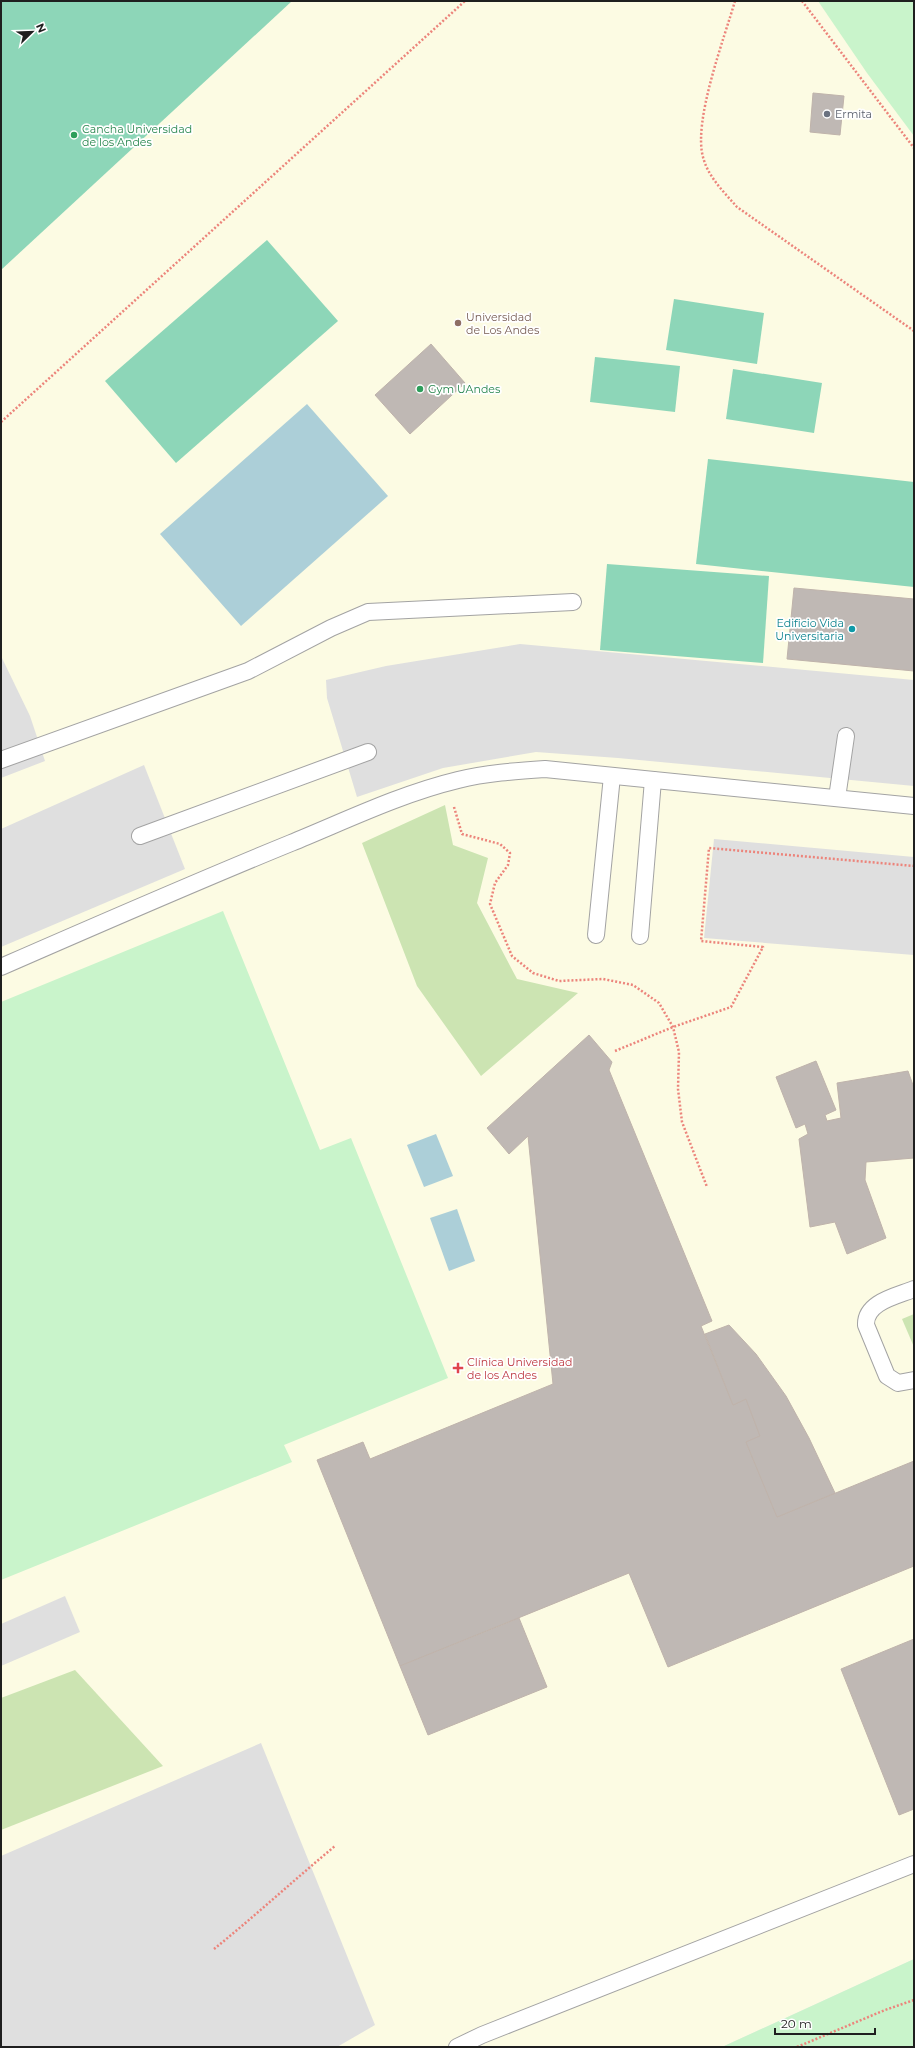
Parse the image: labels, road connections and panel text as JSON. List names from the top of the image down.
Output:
{
  "places": {
    "other": [
      "Ermita",
      "Cancha Universidad de los Andes",
      "Universidad de Los Andes",
      "Gym UAndes",
      "Edificio Vida Universitaria"
    ],
    "health": ["Clínica Universidad de los Andes"]
  },
  "scale_bar": "20 m",
  "north": "top right"
}
